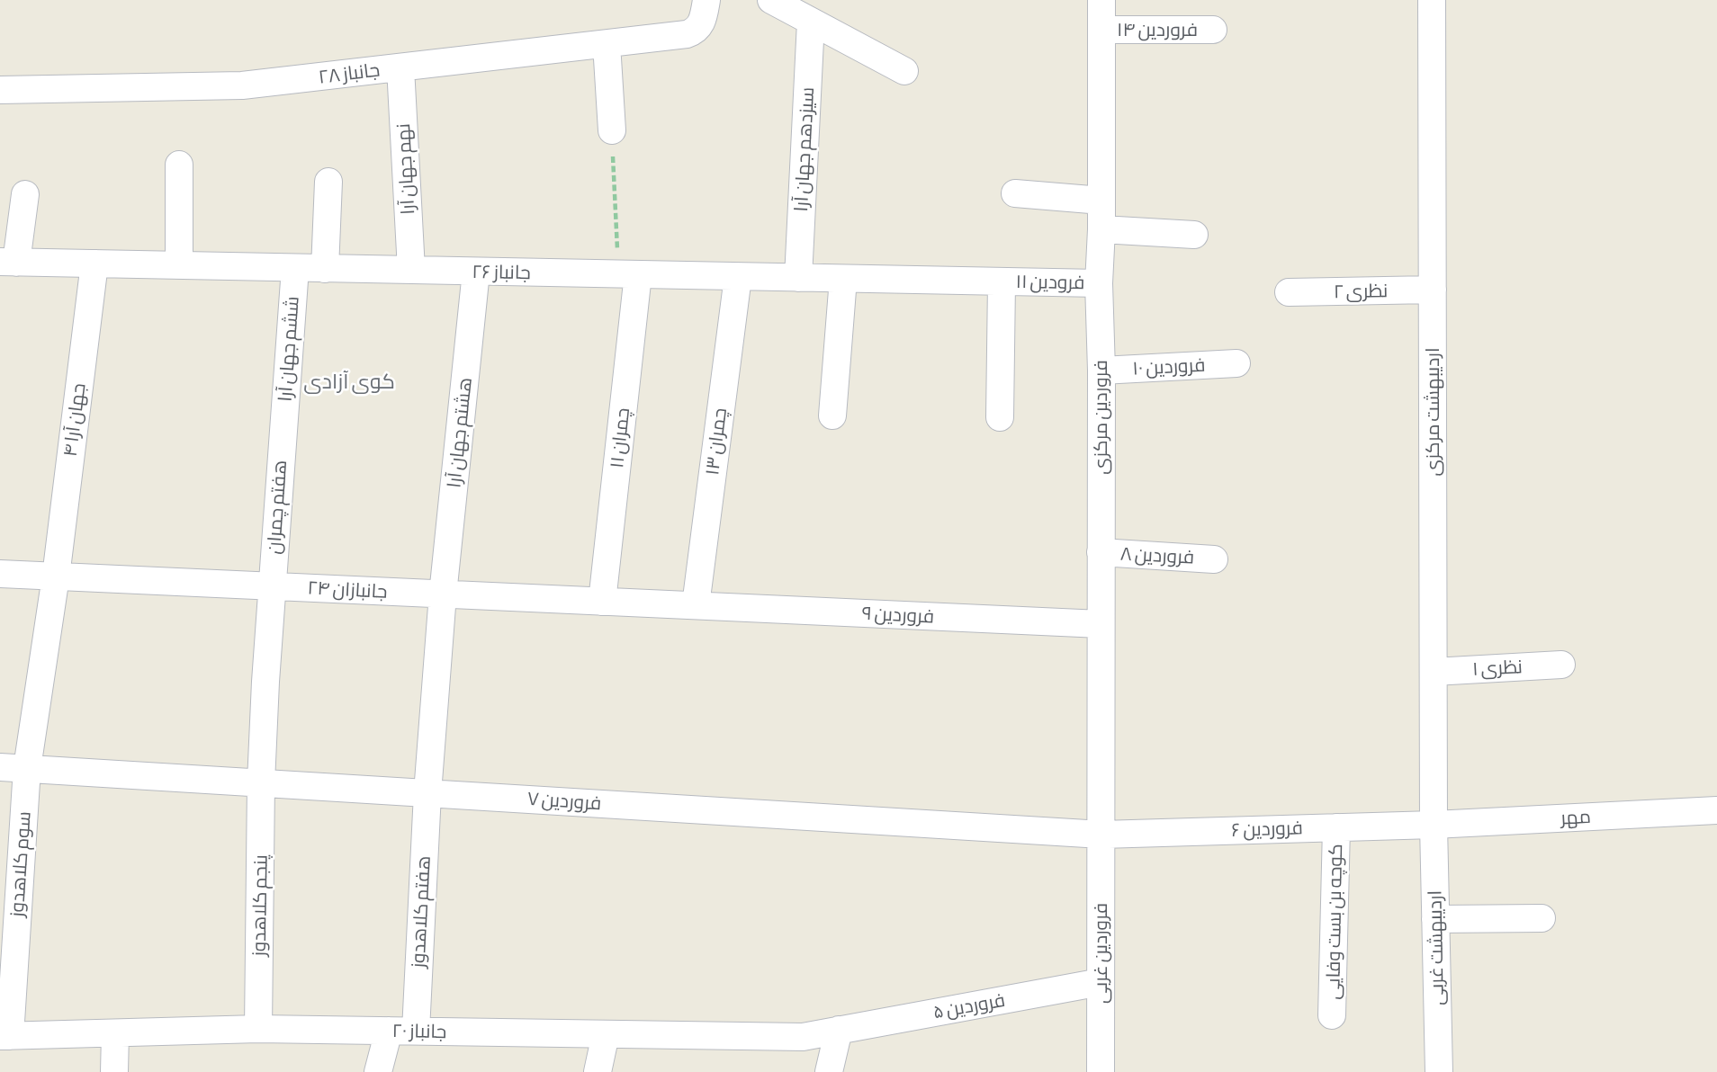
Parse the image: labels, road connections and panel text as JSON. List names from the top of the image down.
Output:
{
  "streets": {
    "street": [
      "فروردین ۱۴",
      "جانباز ۲۸",
      "سیزدهم جهان آرا",
      "نهم جهان آرا",
      "جانباز ۲۶",
      "فرودین ۱۱",
      "نظری ۲",
      "ششم جهان آرا",
      "فروردین ۱۰",
      "اردیبهشت مرکزی",
      "فروردین مرکزی",
      "۴ جهان آرا",
      "هشتم جهان آرا",
      "۱۱ چمران",
      "۱۳ چمران",
      "هفتم چمران",
      "فروردین ۸",
      "جانبازان ۲۴",
      "فروردین ۹",
      "نظری ۱",
      "فروردین ۷",
      "مهر",
      "فروردین ۶",
      "سوم کلاهدوز",
      "پنجم کلاهدوز",
      "هفتم کلاهدوز",
      "کوچه بن بست وفایی",
      "اردیبهشت غربی",
      "فروردین غربی",
      "فروردین ۵",
      "۲۰ جانباز"
    ]
  },
  "crossings": [
    ["فروردین ۱۴", "فروردین مرکزی"],
    ["جانباز ۲۸", "نهم جهان آرا"],
    ["سیزدهم جهان آرا", "جانباز ۲۶"],
    ["نهم جهان آرا", "جانباز ۲۶"],
    ["جانباز ۲۶", "فرودین ۱۱"],
    ["جانباز ۲۶", "ششم جهان آرا"],
    ["جانباز ۲۶", "۴ جهان آرا"],
    ["جانباز ۲۶", "هشتم جهان آرا"],
    ["جانباز ۲۶", "۱۱ چمران"],
    ["جانباز ۲۶", "۱۳ چمران"],
    ["فرودین ۱۱", "فروردین مرکزی"],
    ["نظری ۲", "اردیبهشت مرکزی"],
    ["ششم جهان آرا", "هفتم چمران"],
    ["فروردین ۱۰", "فروردین مرکزی"],
    ["اردیبهشت مرکزی", "نظری ۱"],
    ["اردیبهشت مرکزی", "مهر"],
    ["اردیبهشت مرکزی", "فروردین ۶"],
    ["اردیبهشت مرکزی", "اردیبهشت غربی"],
    ["فروردین مرکزی", "فروردین ۸"],
    ["فروردین مرکزی", "فروردین ۹"],
    ["فروردین مرکزی", "فروردین ۷"],
    ["فروردین مرکزی", "فروردین ۶"],
    ["فروردین مرکزی", "فروردین غربی"],
    ["۴ جهان آرا", "جانبازان ۲۴"],
    ["۴ جهان آرا", "سوم کلاهدوز"],
    ["هشتم جهان آرا", "جانبازان ۲۴"],
    ["هشتم جهان آرا", "هفتم کلاهدوز"],
    ["۱۱ چمران", "جانبازان ۲۴"],
    ["۱۳ چمران", "جانبازان ۲۴"],
    ["۱۳ چمران", "فروردین ۹"],
    ["هفتم چمران", "جانبازان ۲۴"],
    ["هفتم چمران", "پنجم کلاهدوز"],
    ["جانبازان ۲۴", "فروردین ۹"],
    ["فروردین ۷", "فروردین ۶"],
    ["فروردین ۷", "سوم کلاهدوز"],
    ["فروردین ۷", "پنجم کلاهدوز"],
    ["فروردین ۷", "هفتم کلاهدوز"],
    ["فروردین ۷", "فروردین غربی"],
    ["مهر", "فروردین ۶"],
    ["مهر", "اردیبهشت غربی"],
    ["فروردین ۶", "کوچه بن بست وفایی"],
    ["فروردین ۶", "اردیبهشت غربی"],
    ["فروردین ۶", "فروردین غربی"],
    ["سوم کلاهدوز", "۲۰ جانباز"],
    ["پنجم کلاهدوز", "۲۰ جانباز"],
    ["هفتم کلاهدوز", "۲۰ جانباز"],
    ["فروردین غربی", "فروردین ۵"],
    ["فروردین ۵", "۲۰ جانباز"]
  ],
  "districts": ["کوی آزادی"]
}
